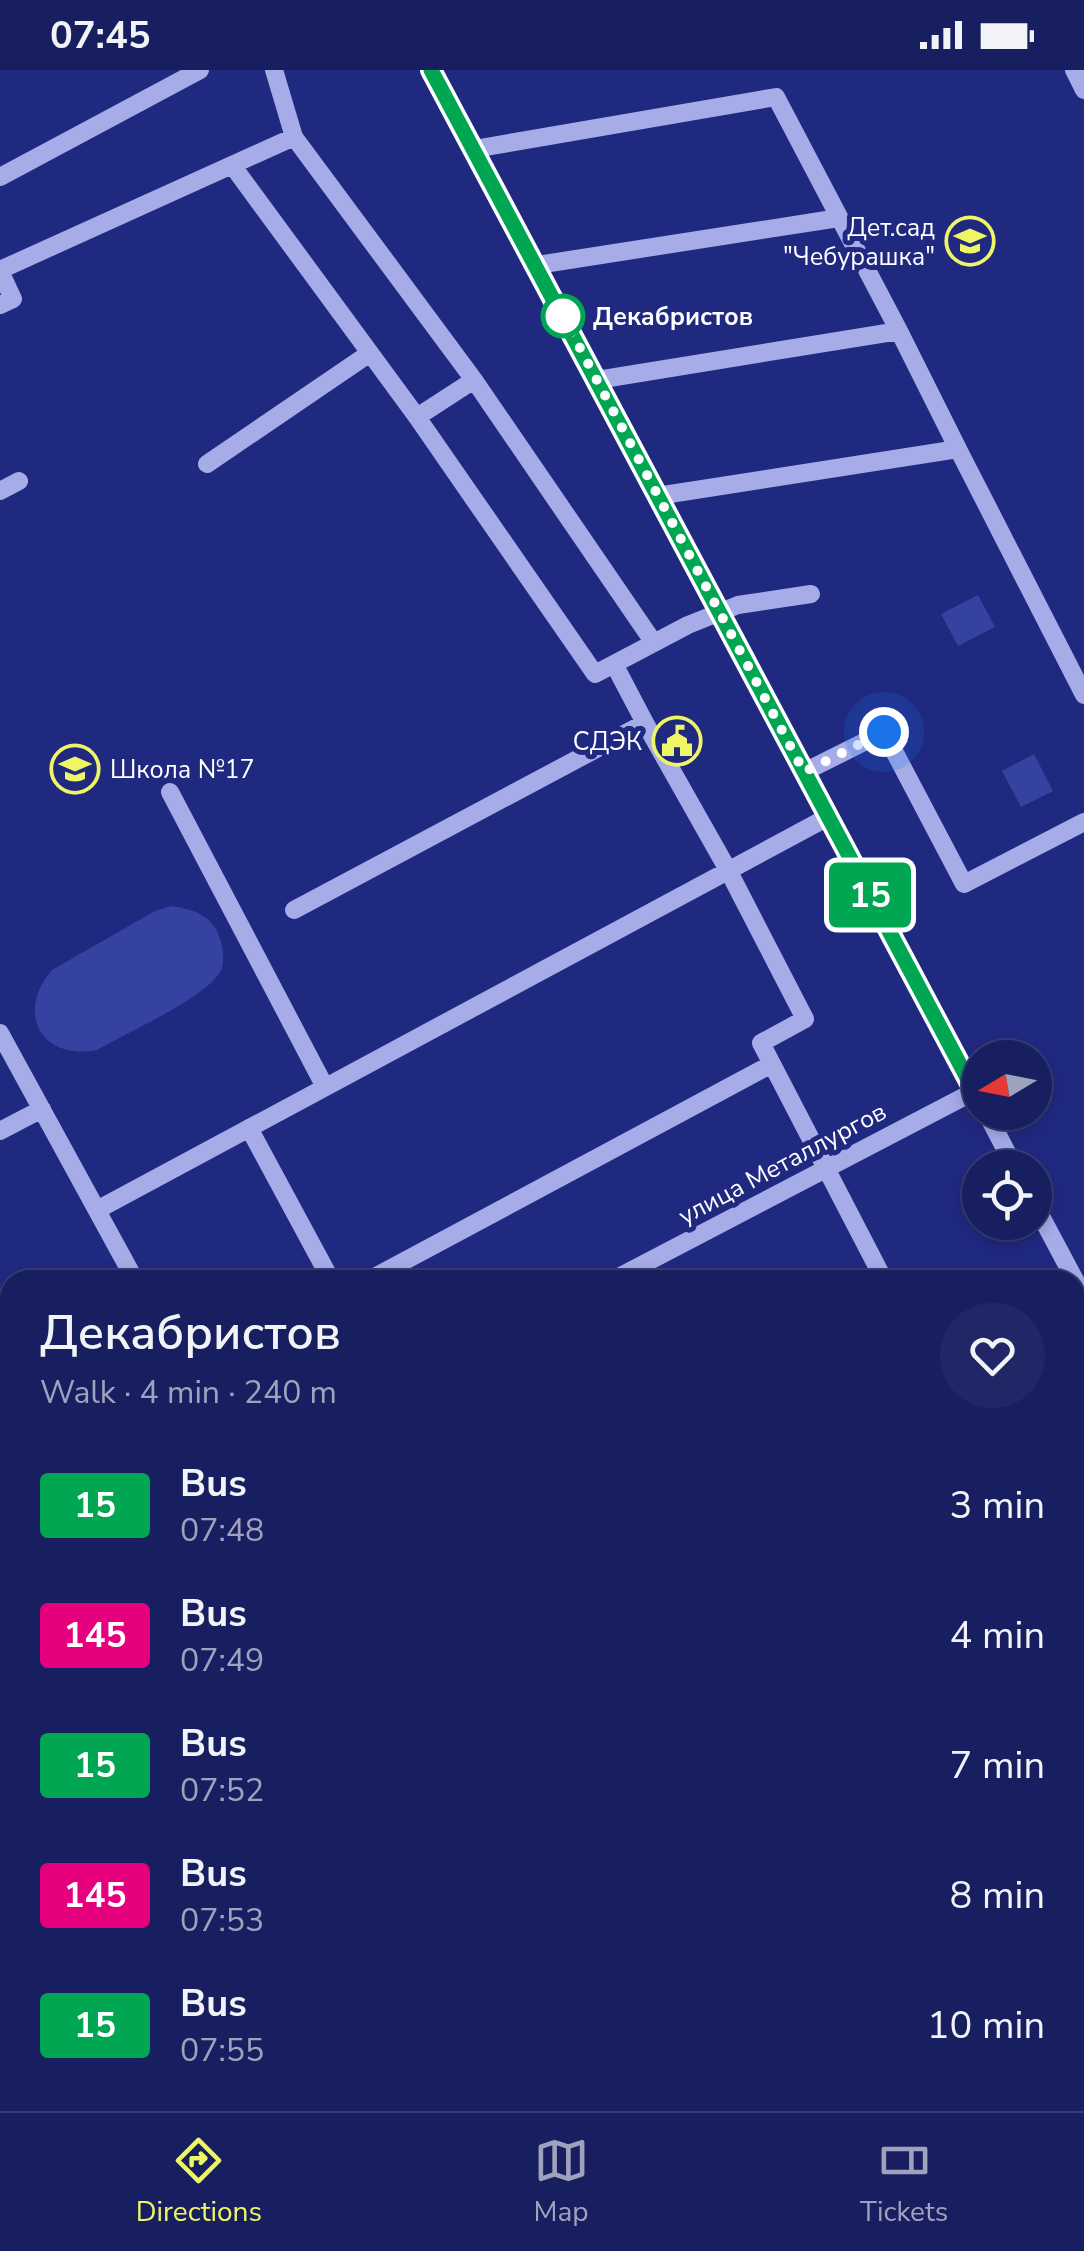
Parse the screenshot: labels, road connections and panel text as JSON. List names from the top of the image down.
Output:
{
  "streets": {
    "street": ["улица Металлургов"]
  },
  "places": {
    "school or university": ["Дет.сад \"Чебурашка\"", "Школа №17"],
    "other": ["Декабристов"],
    "public building": ["СДЭК"]
  },
  "lines": ["bus line 15"],
  "north": "left",
  "page": {
    "status": "07:45",
    "on_map": "15",
    "heading": ["Декабристов", "Walk · 4 min · 240 m"],
    "list": [
      {
        "mark": "15",
        "name": "Bus",
        "note": "07:48",
        "value": "3 min"
      },
      {
        "mark": "145",
        "name": "Bus",
        "note": "07:49",
        "value": "4 min"
      },
      {
        "mark": "15",
        "name": "Bus",
        "note": "07:52",
        "value": "7 min"
      },
      {
        "mark": "145",
        "name": "Bus",
        "note": "07:53",
        "value": "8 min"
      },
      {
        "mark": "15",
        "name": "Bus",
        "note": "07:55",
        "value": "10 min"
      }
    ],
    "tabs": ["Directions", "Map", "Tickets"]
  }
}
